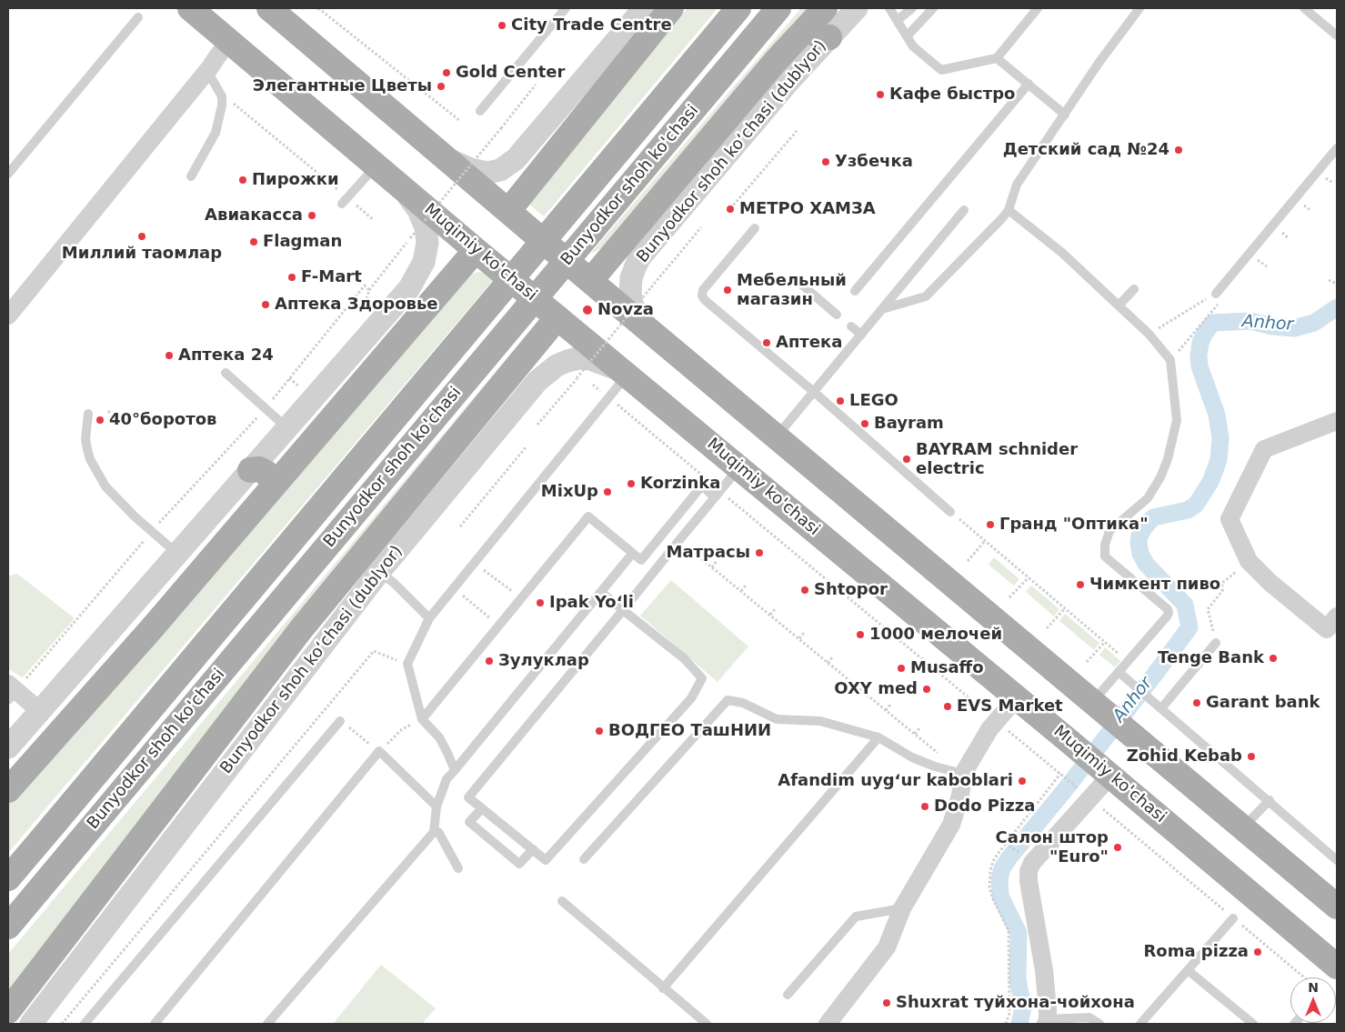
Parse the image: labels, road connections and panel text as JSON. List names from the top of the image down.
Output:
{
  "streets": {
    "main road": ["Bunyodkor shoh ko'chasi", "Muqimiy ko'chasi"],
    "street": ["Bunyodkor shoh koʻchasi (dublyor)"]
  },
  "crossings": [
    ["Bunyodkor shoh koʻchasi (dublyor)", "Muqimiy ko'chasi"]
  ],
  "water": ["Anhor"],
  "places": [
    "City Trade Centre",
    "Gold Center",
    "Элегантные Цветы",
    "Кафе быстро",
    "Детский сад №24",
    "Узбечка",
    "Пирожки",
    "МЕТРО ХАМЗА",
    "Авиакасса",
    "Миллий таомлар",
    "Flagman",
    "F-Mart",
    "Мебельный магазин",
    "Аптека Здоровье",
    "Novza",
    "Аптека",
    "Аптека 24",
    "LEGO",
    "40°боротов",
    "Bayram",
    "BAYRAM schnider electric",
    "Korzinka",
    "MixUp",
    "Гранд \"Оптика\"",
    "Матрасы",
    "Чимкент пиво",
    "Shtopor",
    "Ipak Yoʻli",
    "1000 мелочей",
    "Tenge Bank",
    "Зулуклар",
    "Musaffo",
    "OXY med",
    "Garant bank",
    "EVS Market",
    "ВОДГЕО ТашНИИ",
    "Zohid Kebab",
    "Afandim uygʻur kaboblari",
    "Dodo Pizza",
    "Салон штор \"Euro\"",
    "Roma pizza",
    "Shuxrat туйхона-чойхона"
  ],
  "north": "top"
}
